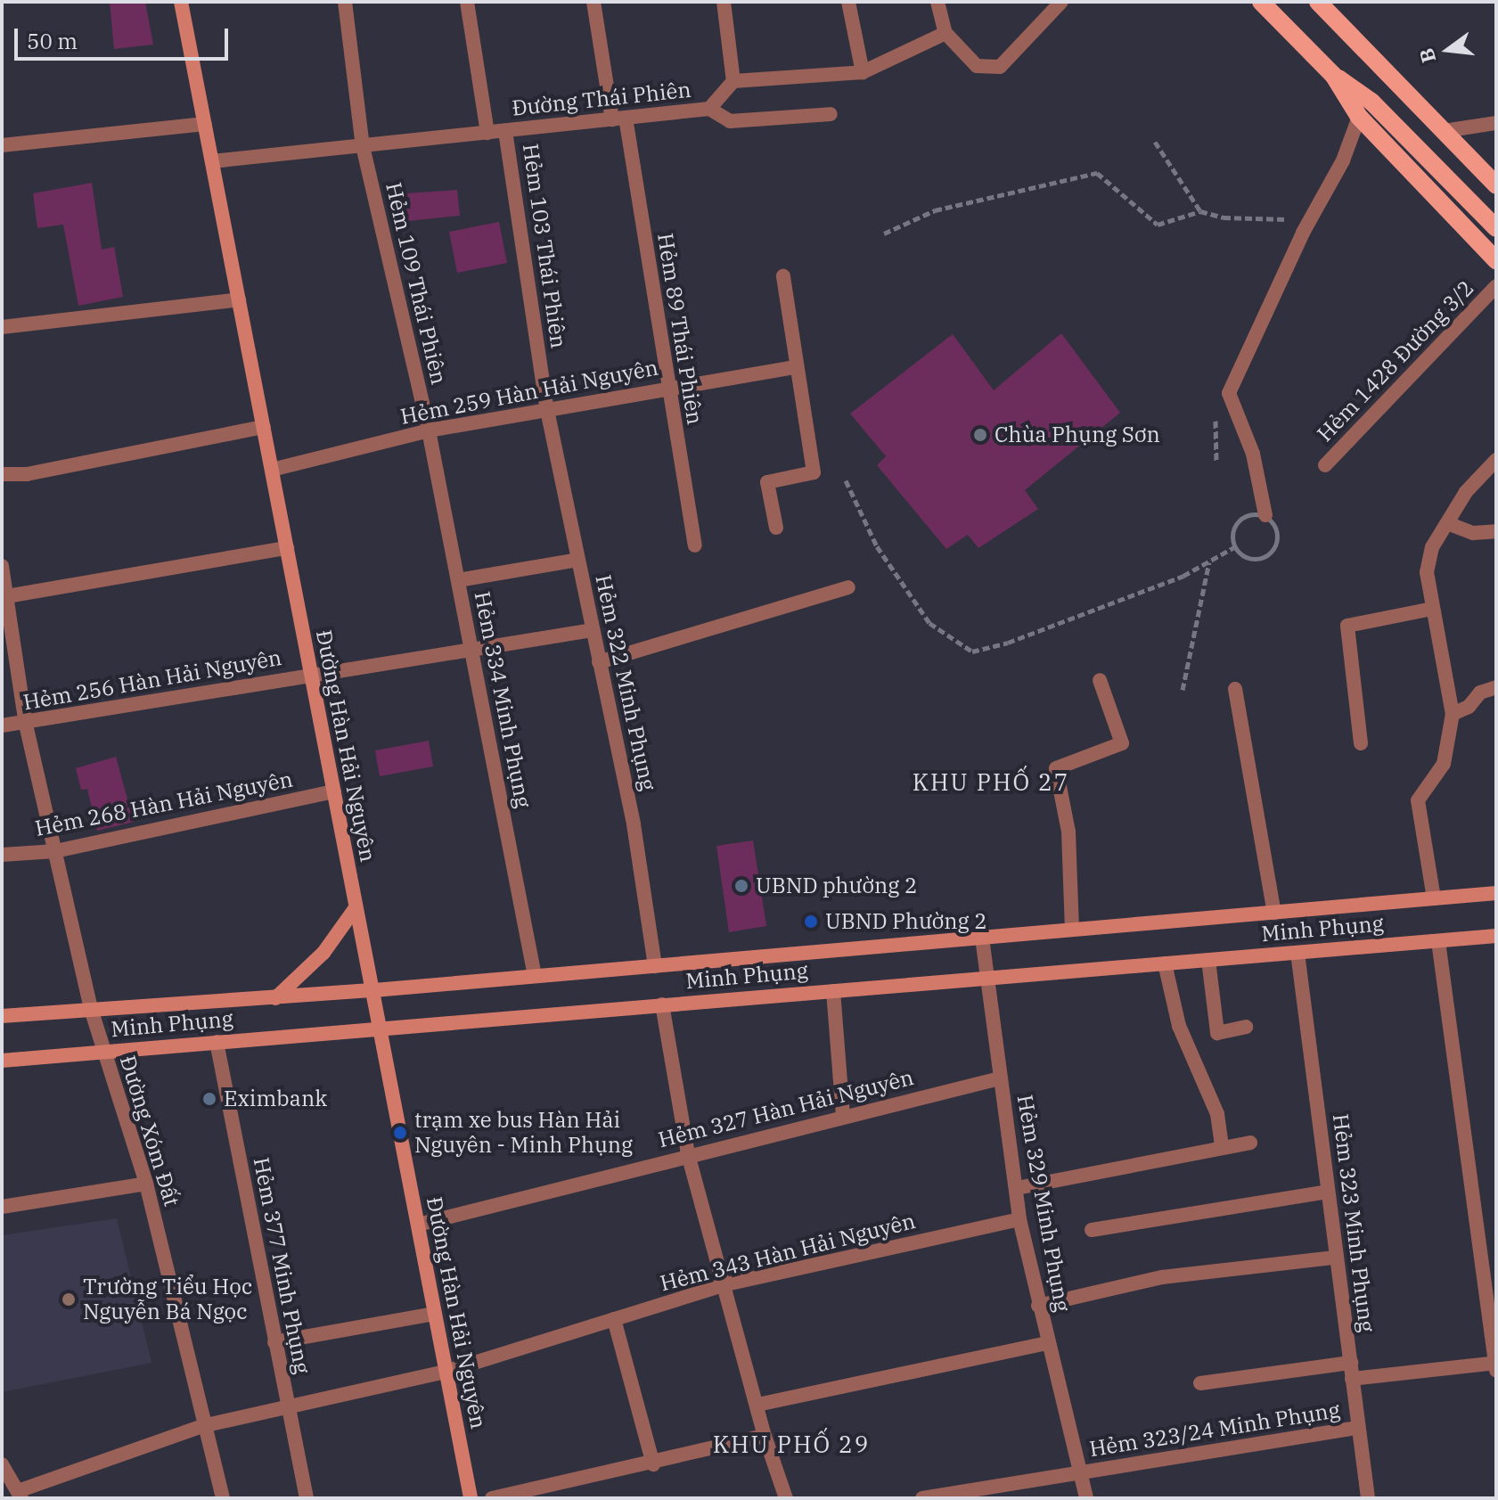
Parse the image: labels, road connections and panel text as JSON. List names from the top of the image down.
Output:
{
  "streets": {
    "main road": ["Đường Hàn Hải Nguyên", "Minh Phụng"],
    "street": [
      "Đường Thái Phiên",
      "Hẻm 103 Thái Phiên",
      "Hẻm 109 Thái Phiên",
      "Hẻm 89 Thái Phiên",
      "Hẻm 1428 Đường 3/2",
      "Hẻm 259 Hàn Hải Nguyên",
      "Hẻm 256 Hàn Hải Nguyên",
      "Hẻm 322 Minh Phụng",
      "Hẻm 334 Minh Phụng",
      "Hẻm 268 Hàn Hải Nguyên",
      "Hẻm 327 Hàn Hải Nguyên",
      "Đường Xóm Đất",
      "Hẻm 329 Minh Phụng",
      "Hẻm 323 Minh Phụng",
      "Hẻm 343 Hàn Hải Nguyên",
      "Hẻm 377 Minh Phụng",
      "Hẻm 323/24 Minh Phụng"
    ]
  },
  "crossings": [
    ["Đường Thái Phiên", "Hẻm 103 Thái Phiên"],
    ["Đường Thái Phiên", "Hẻm 109 Thái Phiên"],
    ["Đường Thái Phiên", "Hẻm 89 Thái Phiên"],
    ["Đường Thái Phiên", "Đường Hàn Hải Nguyên"],
    ["Hẻm 103 Thái Phiên", "Hẻm 259 Hàn Hải Nguyên"],
    ["Hẻm 103 Thái Phiên", "Hẻm 322 Minh Phụng"],
    ["Hẻm 109 Thái Phiên", "Hẻm 259 Hàn Hải Nguyên"],
    ["Hẻm 109 Thái Phiên", "Hẻm 334 Minh Phụng"],
    ["Hẻm 89 Thái Phiên", "Hẻm 259 Hàn Hải Nguyên"],
    ["Hẻm 259 Hàn Hải Nguyên", "Hẻm 322 Minh Phụng"],
    ["Hẻm 259 Hàn Hải Nguyên", "Hẻm 334 Minh Phụng"],
    ["Hẻm 259 Hàn Hải Nguyên", "Đường Hàn Hải Nguyên"],
    ["Hẻm 256 Hàn Hải Nguyên", "Hẻm 322 Minh Phụng"],
    ["Hẻm 256 Hàn Hải Nguyên", "Hẻm 334 Minh Phụng"],
    ["Hẻm 256 Hàn Hải Nguyên", "Đường Hàn Hải Nguyên"],
    ["Hẻm 256 Hàn Hải Nguyên", "Đường Xóm Đất"],
    ["Hẻm 322 Minh Phụng", "Minh Phụng"],
    ["Hẻm 334 Minh Phụng", "Minh Phụng"],
    ["Đường Hàn Hải Nguyên", "Hẻm 268 Hàn Hải Nguyên"],
    ["Đường Hàn Hải Nguyên", "Minh Phụng"],
    ["Đường Hàn Hải Nguyên", "Hẻm 327 Hàn Hải Nguyên"],
    ["Đường Hàn Hải Nguyên", "Hẻm 343 Hàn Hải Nguyên"],
    ["Hẻm 268 Hàn Hải Nguyên", "Đường Xóm Đất"],
    ["Minh Phụng", "Đường Xóm Đất"],
    ["Minh Phụng", "Hẻm 329 Minh Phụng"],
    ["Minh Phụng", "Hẻm 323 Minh Phụng"],
    ["Minh Phụng", "Hẻm 377 Minh Phụng"],
    ["Hẻm 327 Hàn Hải Nguyên", "Hẻm 329 Minh Phụng"],
    ["Đường Xóm Đất", "Hẻm 343 Hàn Hải Nguyên"],
    ["Hẻm 329 Minh Phụng", "Hẻm 343 Hàn Hải Nguyên"],
    ["Hẻm 329 Minh Phụng", "Hẻm 323/24 Minh Phụng"],
    ["Hẻm 323 Minh Phụng", "Hẻm 323/24 Minh Phụng"],
    ["Hẻm 343 Hàn Hải Nguyên", "Hẻm 377 Minh Phụng"]
  ],
  "districts": ["KHU PHỐ 27", "KHU PHỐ 29"],
  "places": [
    "Chùa Phụng Sơn",
    "UBND phường 2",
    "UBND Phường 2",
    "Eximbank",
    "trạm xe bus Hàn Hải Nguyên - Minh Phụng",
    "Trường Tiểu Học Nguyễn Bá Ngọc"
  ],
  "scale_bar": "50 m",
  "north": "left"
}
